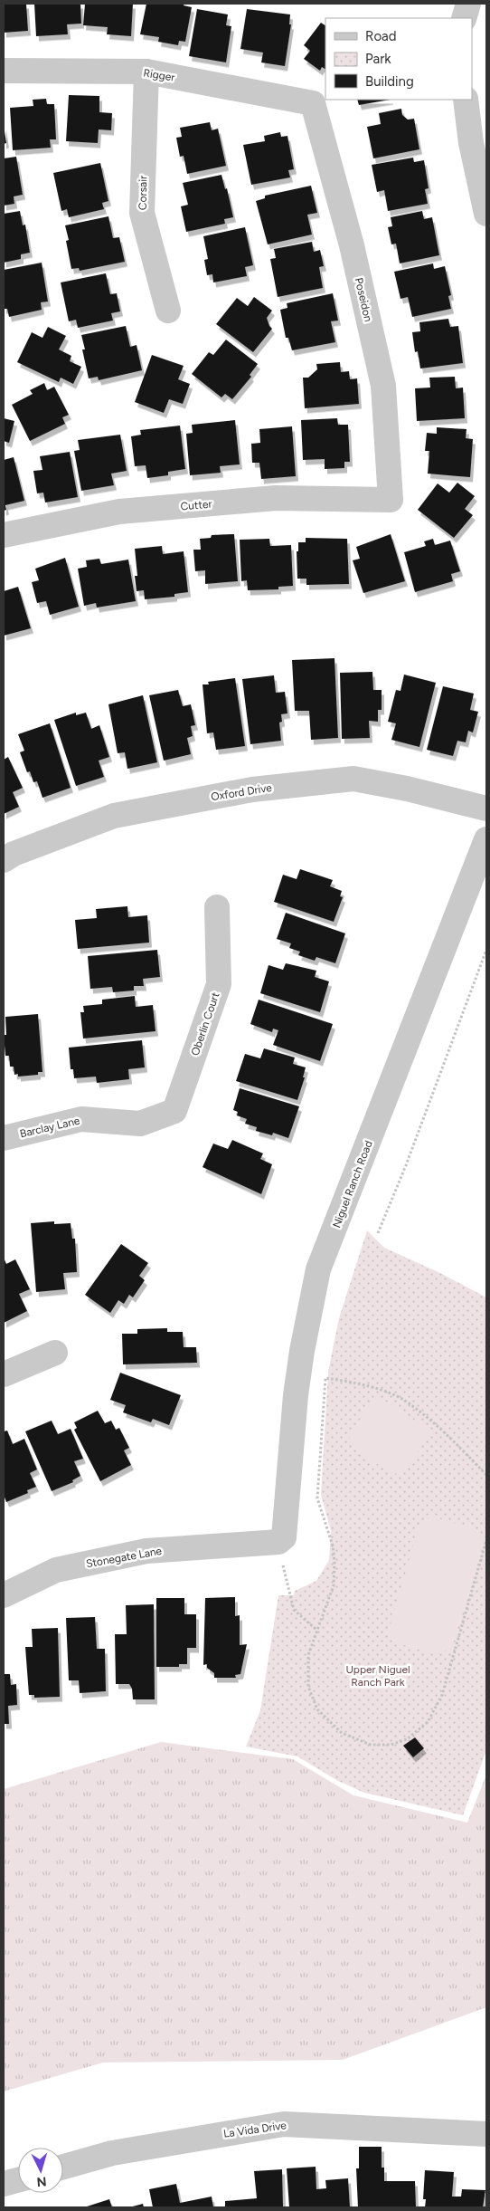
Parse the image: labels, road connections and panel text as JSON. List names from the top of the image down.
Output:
{
  "streets": {
    "street": [
      "Rigger",
      "Corsair",
      "Poseidon",
      "Cutter",
      "Oxford Drive",
      "Oberlin Court",
      "Barclay Lane",
      "Niguel Ranch Road",
      "Stonegate Lane",
      "La Vida Drive"
    ]
  },
  "crossings": [
    ["Rigger", "Corsair"],
    ["Rigger", "Poseidon"],
    ["Poseidon", "Cutter"],
    ["Oberlin Court", "Barclay Lane"],
    ["Niguel Ranch Road", "Stonegate Lane"]
  ],
  "parks": ["Upper Niguel Ranch Park"],
  "legend": ["Road", "Park", "Building"],
  "north": "bottom"
}
